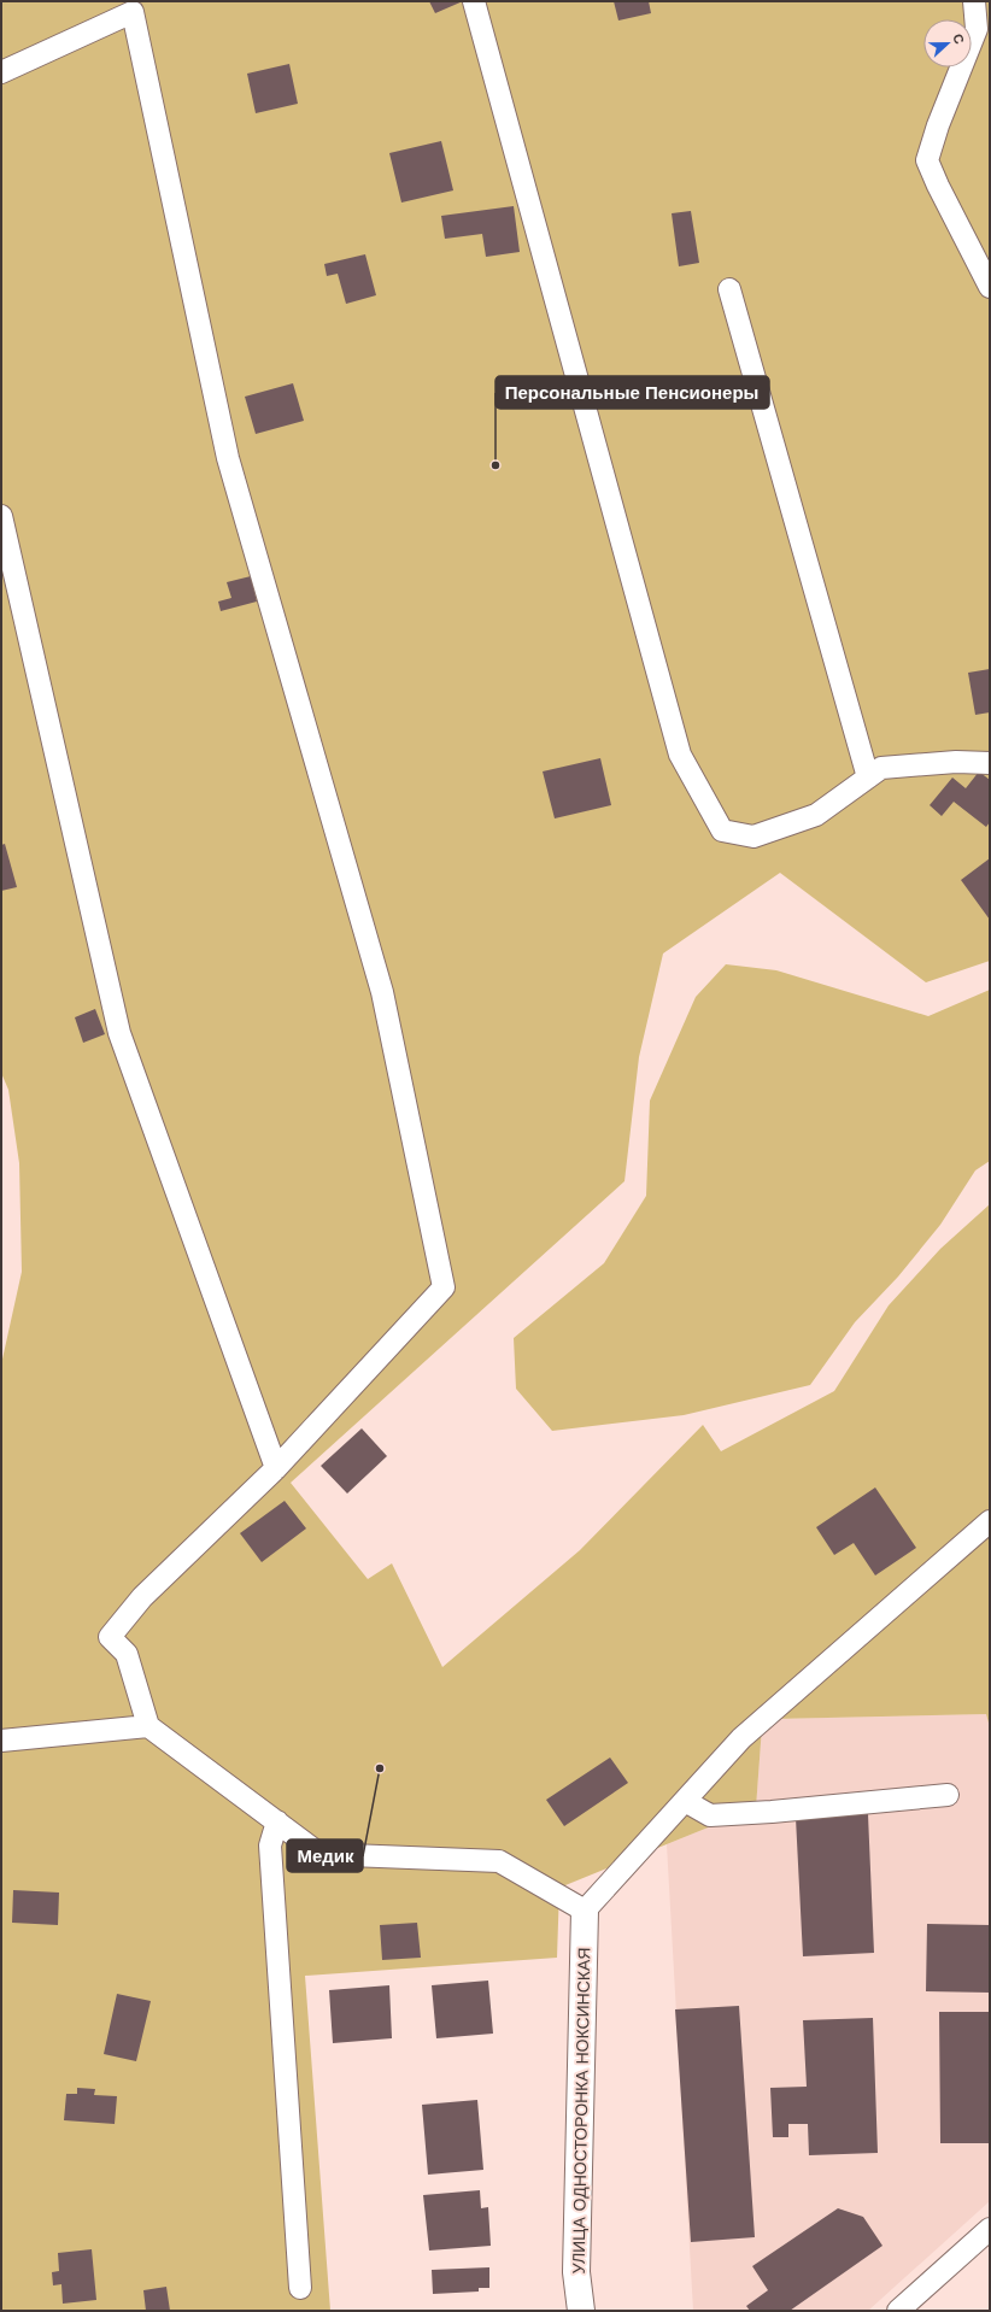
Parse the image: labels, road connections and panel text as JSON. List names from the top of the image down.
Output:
{
  "streets": {
    "street": ["УЛИЦА ОДНОСТОРОНКА НОКСИНСКАЯ"]
  },
  "places": ["Персональные Пенсионеры", "Медик"],
  "north": "right"
}
